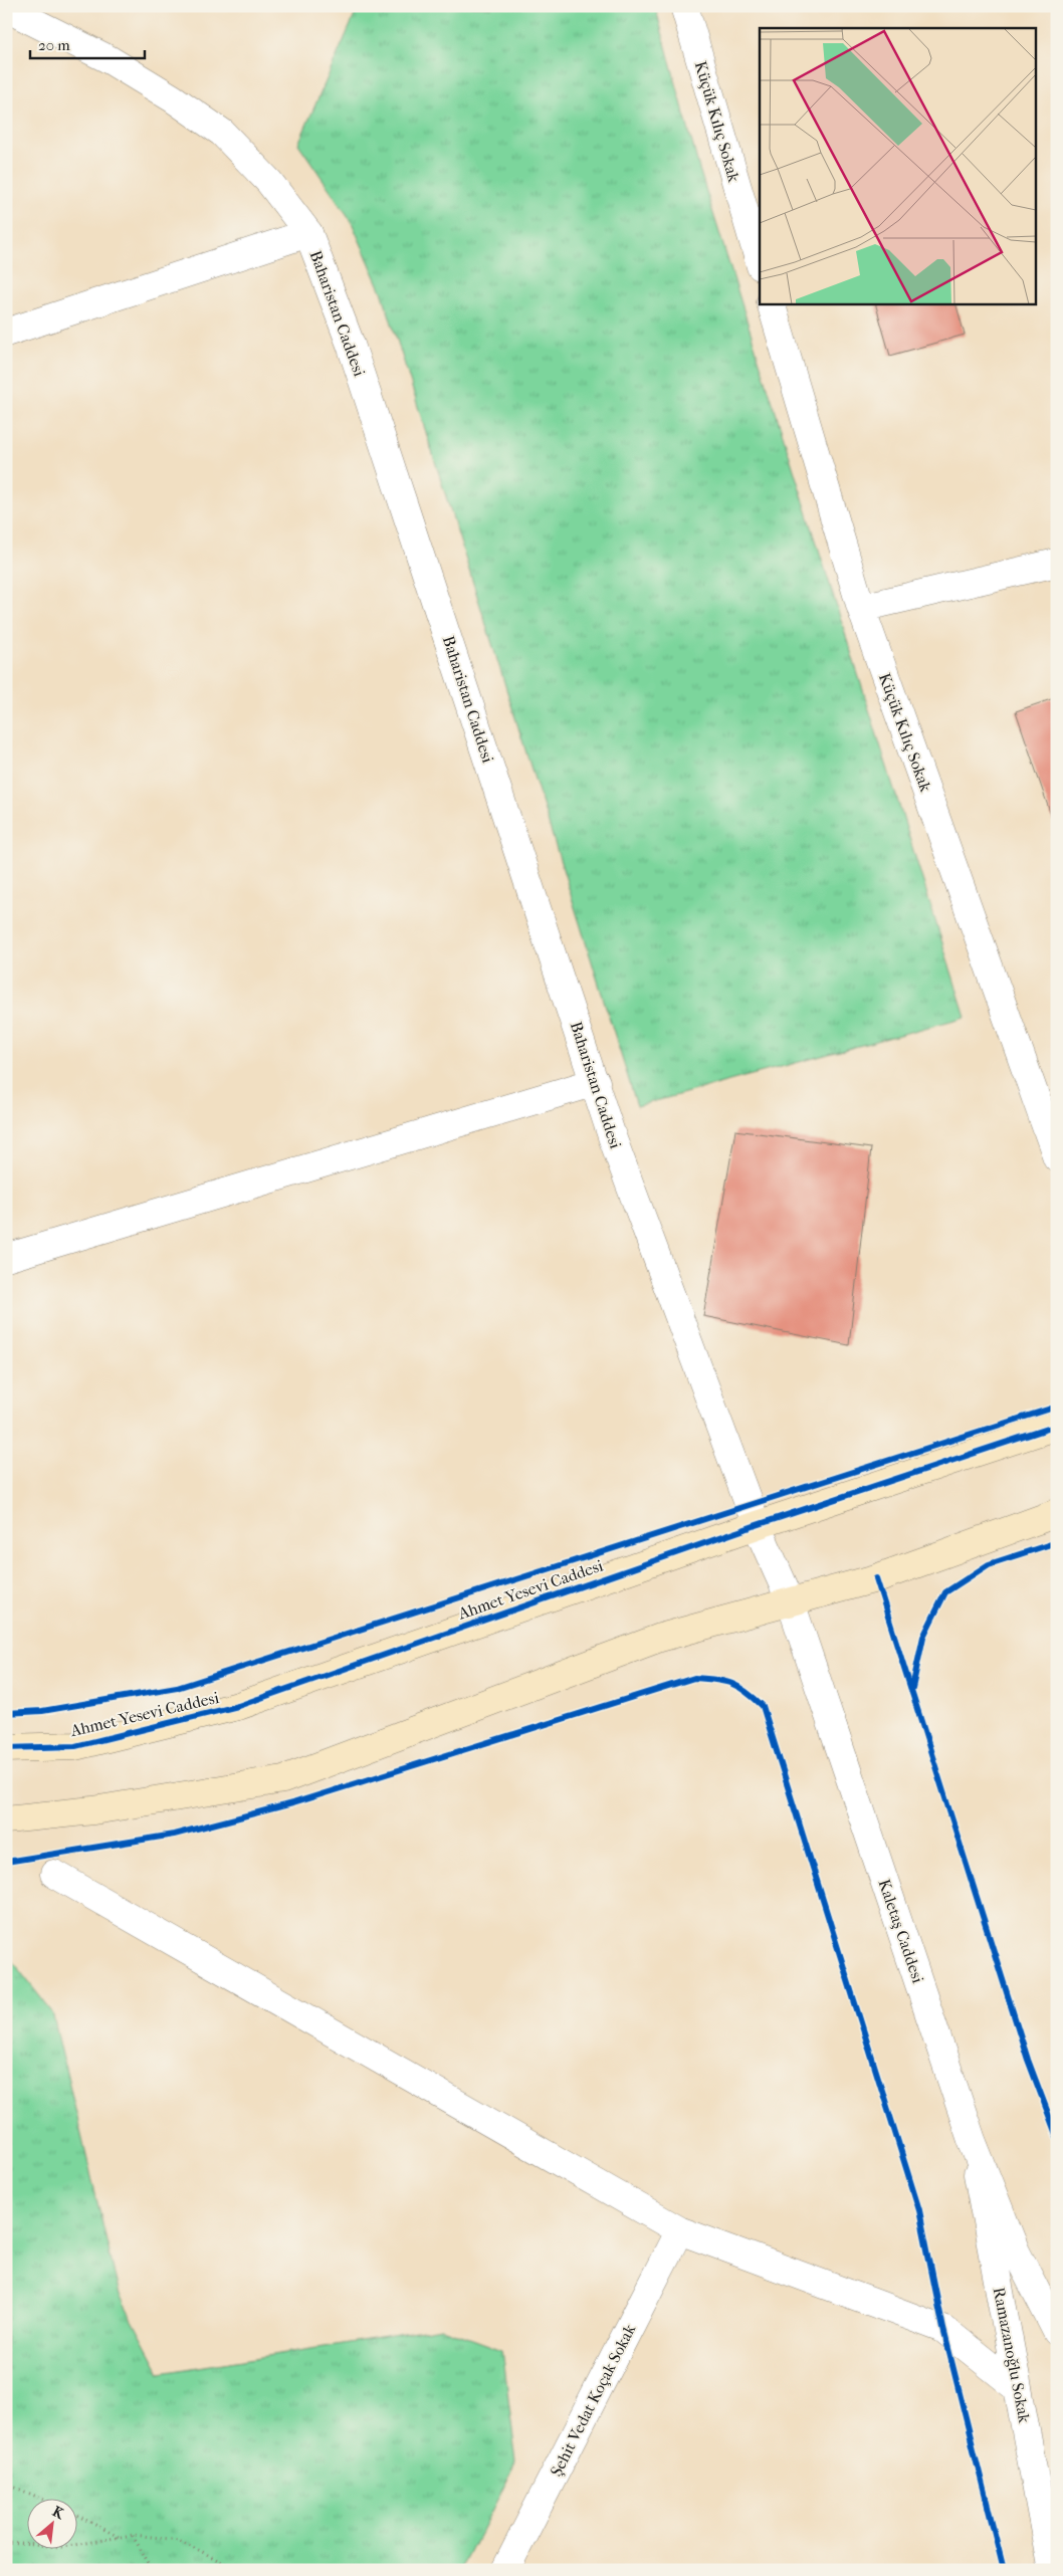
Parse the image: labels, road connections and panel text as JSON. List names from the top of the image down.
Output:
{
  "streets": {
    "main road": ["Ahmet Yesevi Caddesi"],
    "street": [
      "Küçük Kılıç Sokak",
      "Baharistan Caddesi",
      "Kaletaş Caddesi",
      "Ramazanoğlu Sokak",
      "Şehit Vedat Koçak Sokak"
    ]
  },
  "crossings": [
    ["Baharistan Caddesi", "Ahmet Yesevi Caddesi"],
    ["Baharistan Caddesi", "Kaletaş Caddesi"],
    ["Ahmet Yesevi Caddesi", "Kaletaş Caddesi"],
    ["Kaletaş Caddesi", "Ramazanoğlu Sokak"]
  ],
  "scale_bar": "20 m",
  "north": "top right"
}
